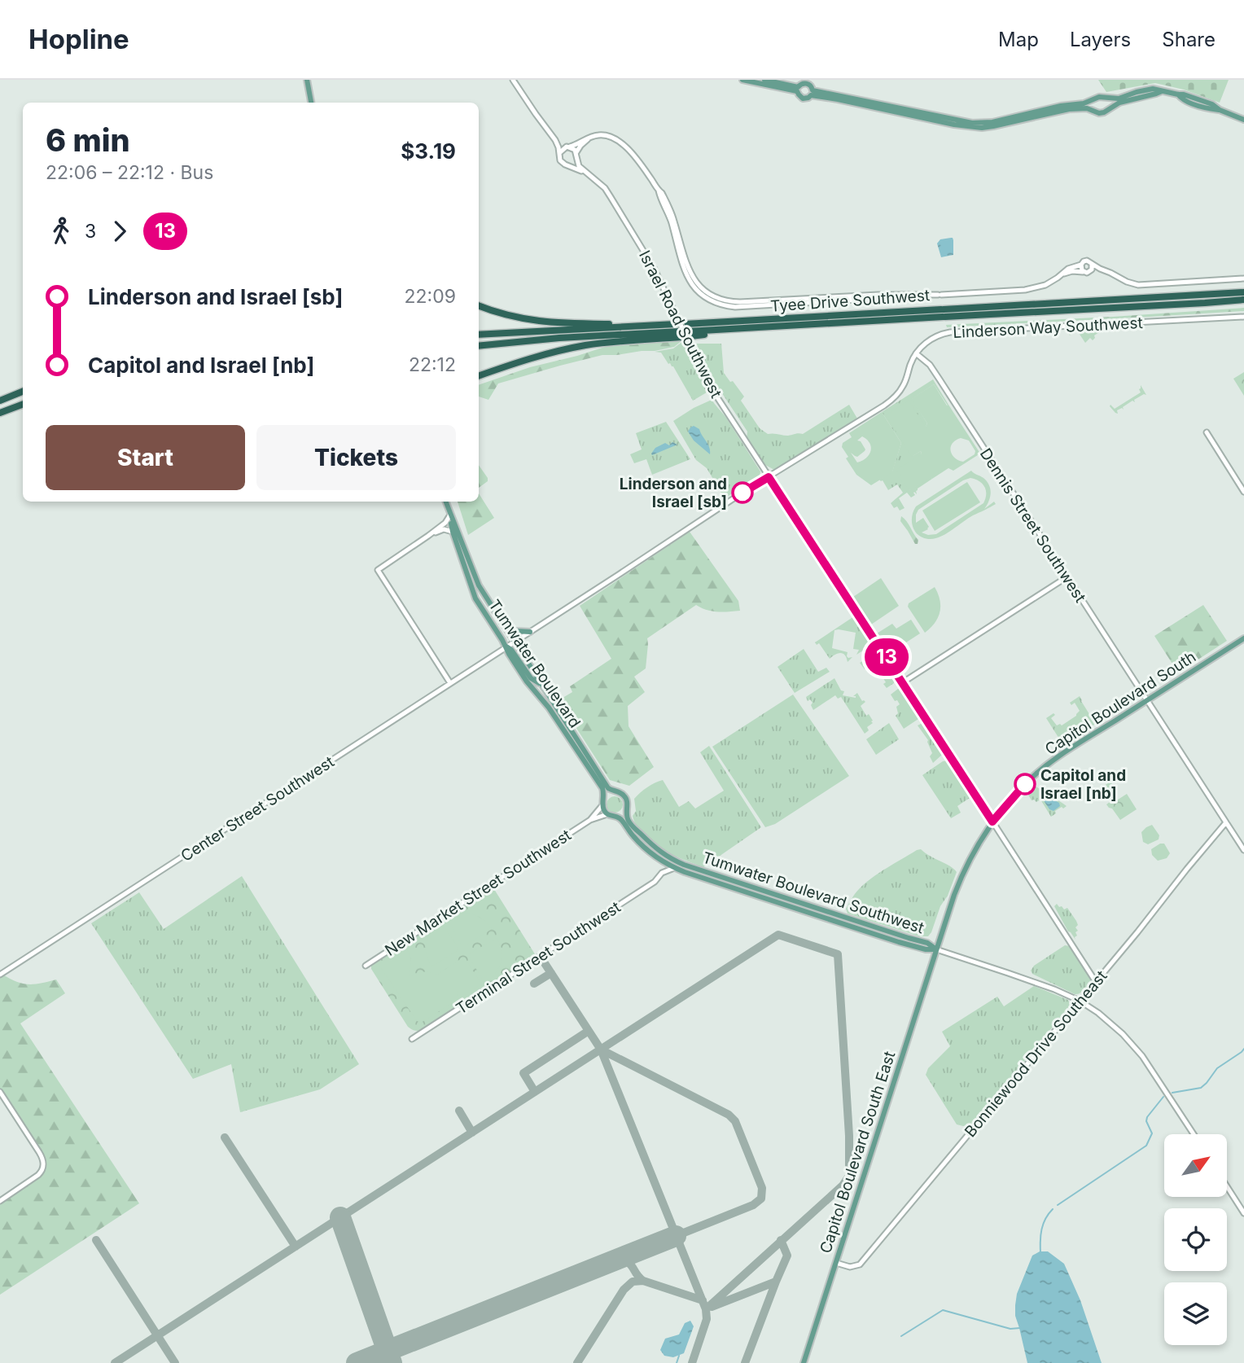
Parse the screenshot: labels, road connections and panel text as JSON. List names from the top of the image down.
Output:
{
  "streets": {
    "main road": [
      "Tumwater Boulevard",
      "Capitol Boulevard South",
      "Tumwater Boulevard Southwest",
      "Capitol Boulevard South East"
    ],
    "street": [
      "Tyee Drive Southwest",
      "Israel Road Southwest",
      "Linderson Way Southwest",
      "Dennis Street Southwest",
      "Center Street Southwest",
      "New Market Street Southwest",
      "Terminal Street Southwest",
      "Bonniewood Drive Southeast"
    ]
  },
  "crossings": [
    ["Tyee Drive Southwest", "Israel Road Southwest"],
    ["Israel Road Southwest", "Capitol Boulevard South"],
    ["Israel Road Southwest", "Bonniewood Drive Southeast"],
    ["Linderson Way Southwest", "Dennis Street Southwest"],
    ["Dennis Street Southwest", "Capitol Boulevard South"],
    ["Dennis Street Southwest", "Bonniewood Drive Southeast"],
    ["Tumwater Boulevard", "Center Street Southwest"],
    ["Tumwater Boulevard", "New Market Street Southwest"],
    ["Capitol Boulevard South", "Tumwater Boulevard Southwest"],
    ["Capitol Boulevard South", "Capitol Boulevard South East"],
    ["Tumwater Boulevard Southwest", "Terminal Street Southwest"],
    ["Tumwater Boulevard Southwest", "Capitol Boulevard South East"],
    ["Bonniewood Drive Southeast", "Capitol Boulevard South East"]
  ],
  "places": ["Linderson and Israel [sb]", "Capitol and Israel [nb]"],
  "lines": ["bus line 13"],
  "north": "top right",
  "page": {
    "header": "Hopline",
    "nav": ["Map", "Layers", "Share"],
    "on_map": "13",
    "heading": ["6 min", "22:06 – 22:12 · Bus", "$3.19"],
    "legs": ["3", "13"],
    "list": [
      {
        "name": "Linderson and Israel [sb]",
        "value": "22:09"
      },
      {
        "name": "Capitol and Israel [nb]",
        "value": "22:12"
      }
    ],
    "buttons": ["Start", "Tickets"]
  }
}
